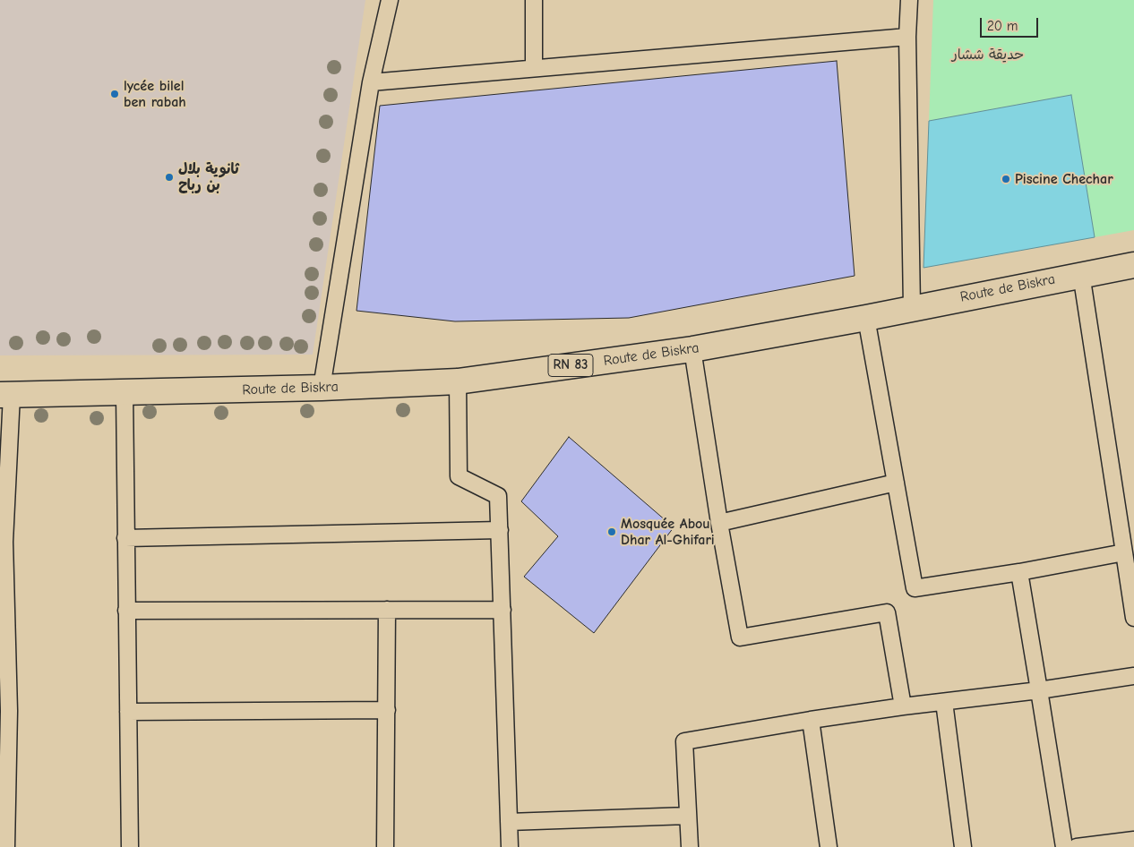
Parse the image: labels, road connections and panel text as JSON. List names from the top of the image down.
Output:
{
  "streets": {
    "main road": ["Route de Biskra", "RN 83"]
  },
  "parks": ["حديقة ششار"],
  "places": [
    "lycée bilel ben rabah",
    "ثانوية بلال بن رباح",
    "Piscine Chechar",
    "Mosquée Abou Dhar Al-Ghifari"
  ],
  "scale_bar": "20 m"
}
